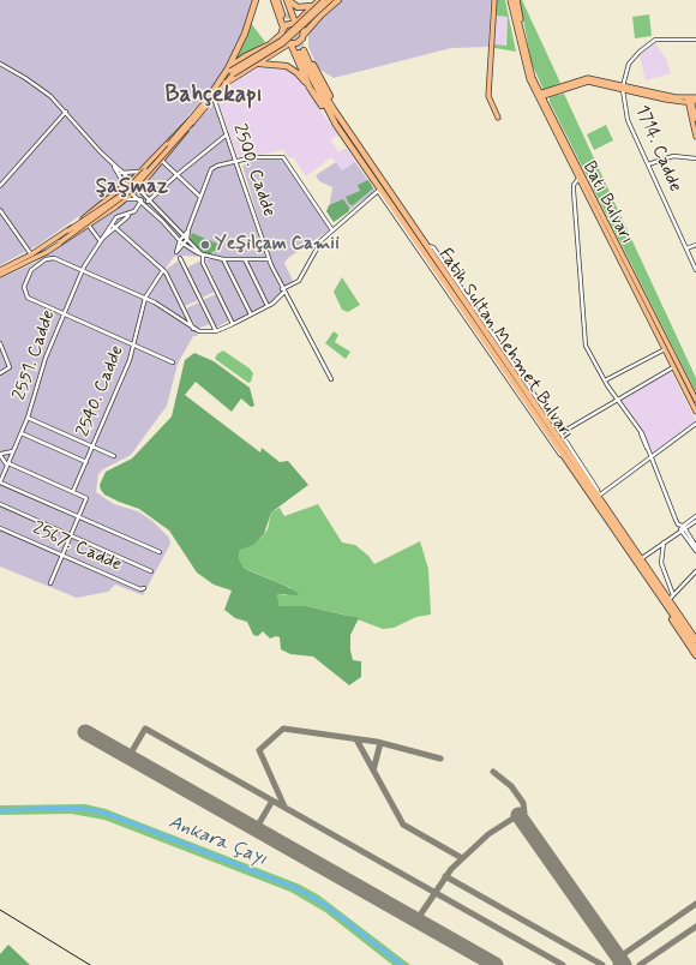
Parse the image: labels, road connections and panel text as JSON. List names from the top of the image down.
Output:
{
  "streets": {
    "highway": ["Fatih Sultan Mehmet Bulvarı"],
    "main road": ["Batı Bulvarı"],
    "street": [
      "1714. Cadde",
      "2500. Cadde",
      "2551. Cadde",
      "2540. Cadde",
      "2567. Cadde"
    ]
  },
  "districts": ["Bahçekapı", "Şaşmaz"],
  "water": ["Ankara Çayı"],
  "places": ["Yeşilçam Camii"]
}
